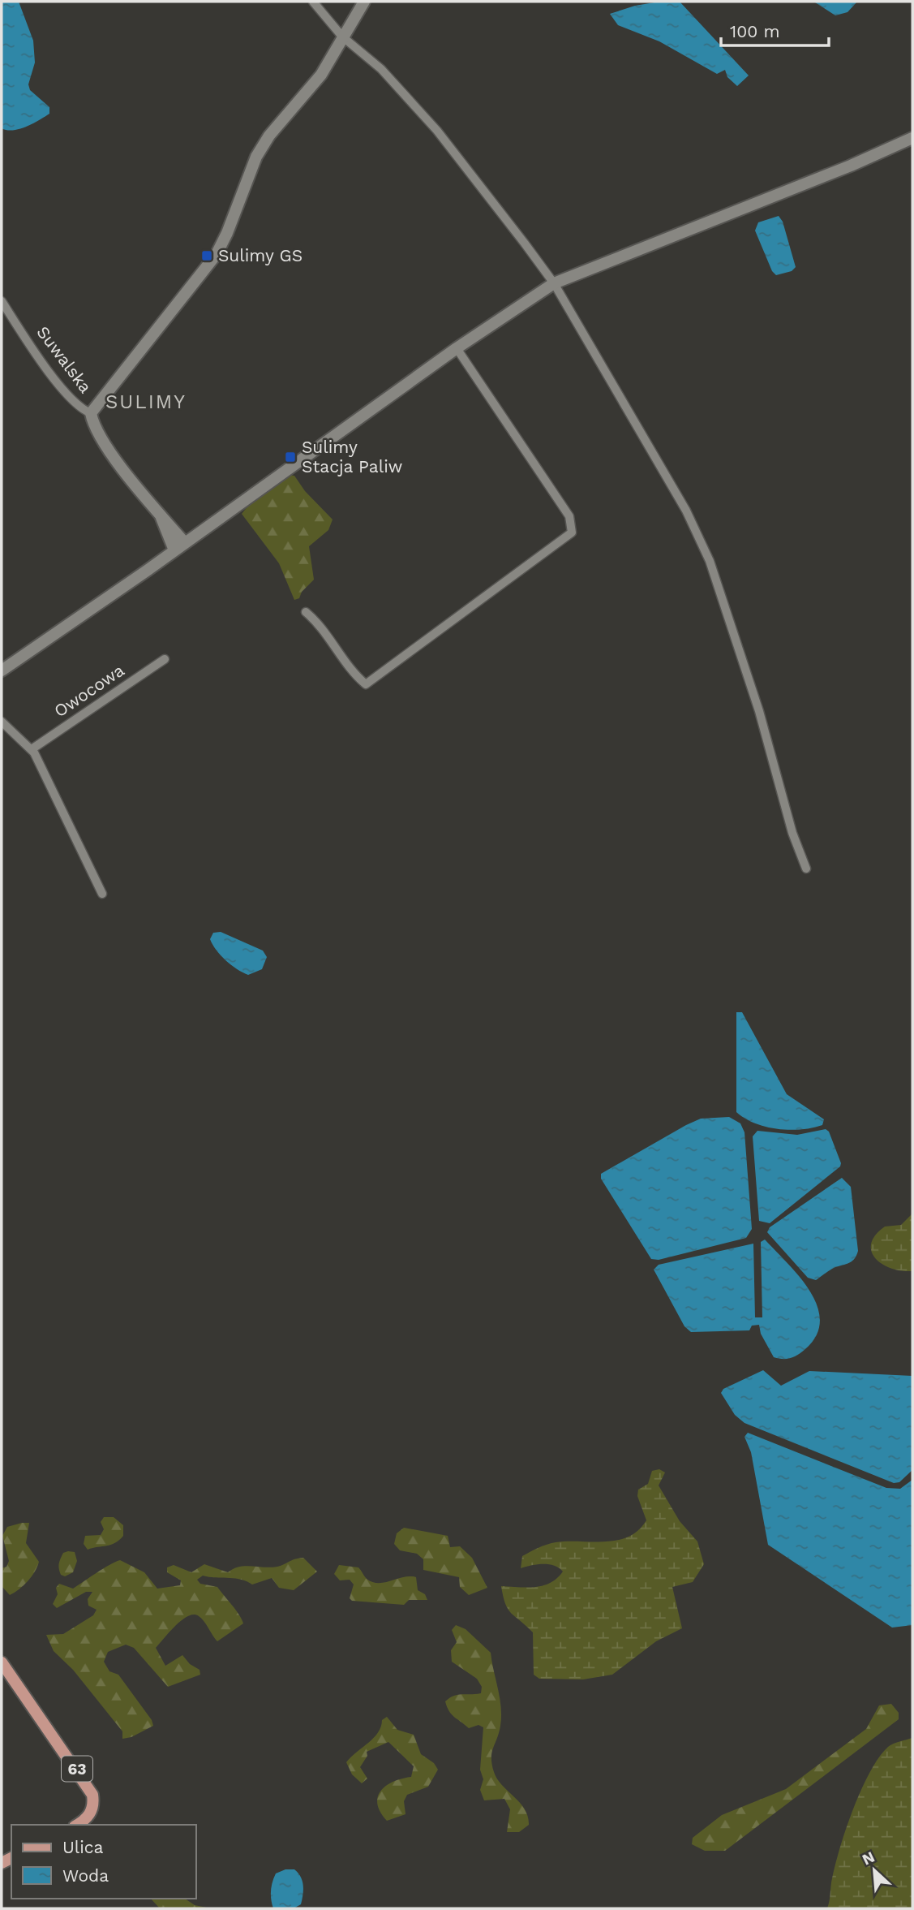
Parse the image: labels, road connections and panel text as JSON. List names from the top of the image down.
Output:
{
  "streets": {
    "main road": ["63"],
    "street": ["Suwalska", "Owocowa"]
  },
  "districts": ["SULIMY"],
  "places": {
    "transit": ["Sulimy GS", "Sulimy Stacja Paliw"]
  },
  "legend": ["Ulica", "Woda"],
  "scale_bar": "100 m",
  "north": "top left"
}
